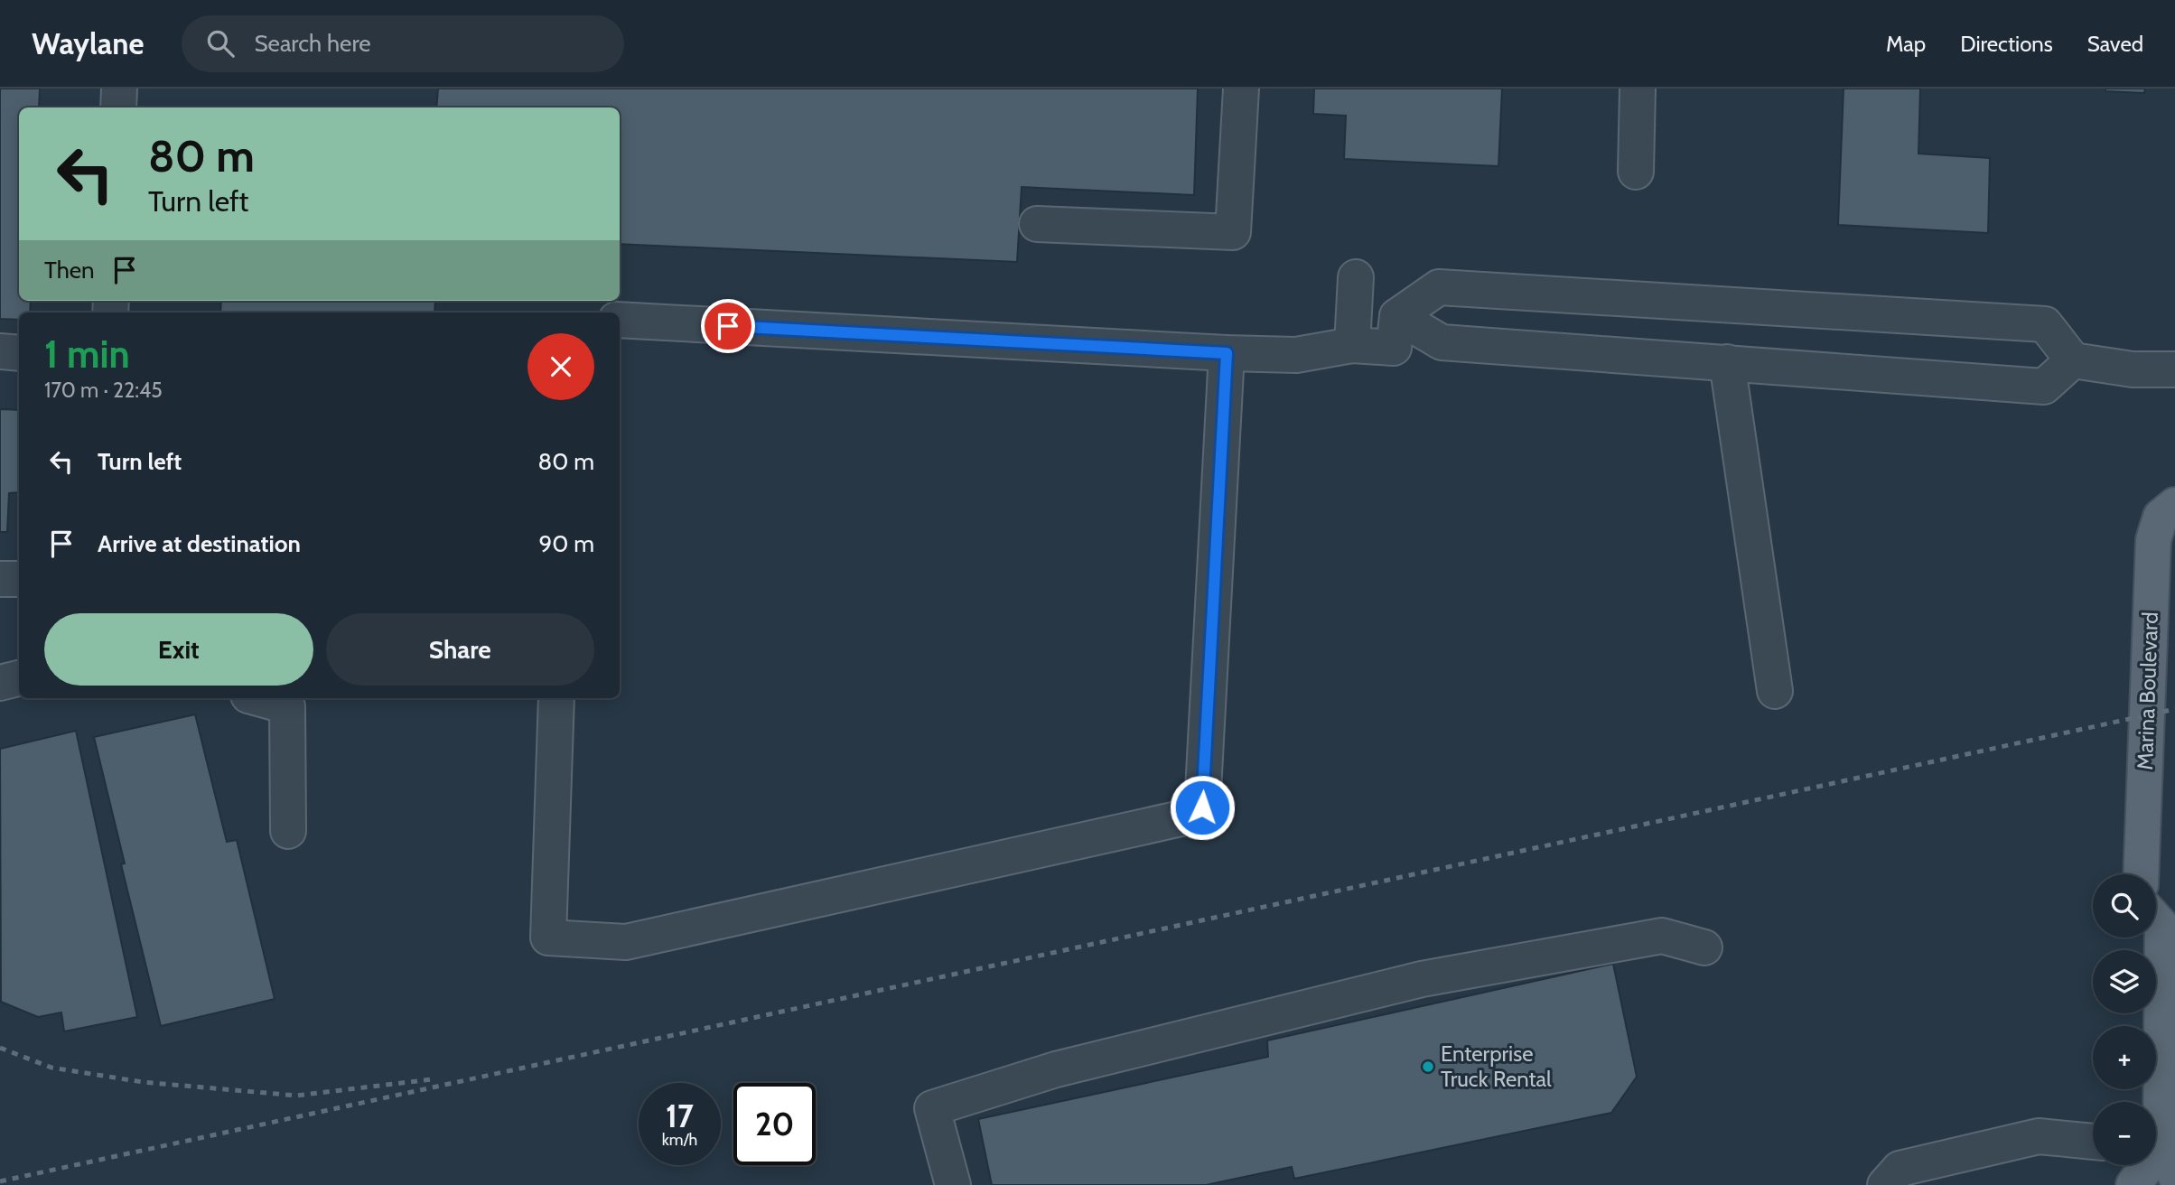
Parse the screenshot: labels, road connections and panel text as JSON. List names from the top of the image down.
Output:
{
  "streets": {
    "main road": ["Marina Boulevard"]
  },
  "places": ["Enterprise Truck Rental"],
  "page": {
    "header": "Waylane",
    "search": "Search here",
    "nav": ["Map", "Directions", "Saved"],
    "turn": ["80 m", "Turn left"],
    "then": "Then",
    "heading": ["1 min", "170 m · 22:45"],
    "list": [
      {
        "name": "Turn left",
        "value": "80 m"
      },
      {
        "name": "Arrive at destination",
        "value": "90 m"
      }
    ],
    "buttons": ["Exit", "Share"],
    "map_buttons": ["+", "−"],
    "speed": "17 km/h",
    "limit": "20"
  }
}
